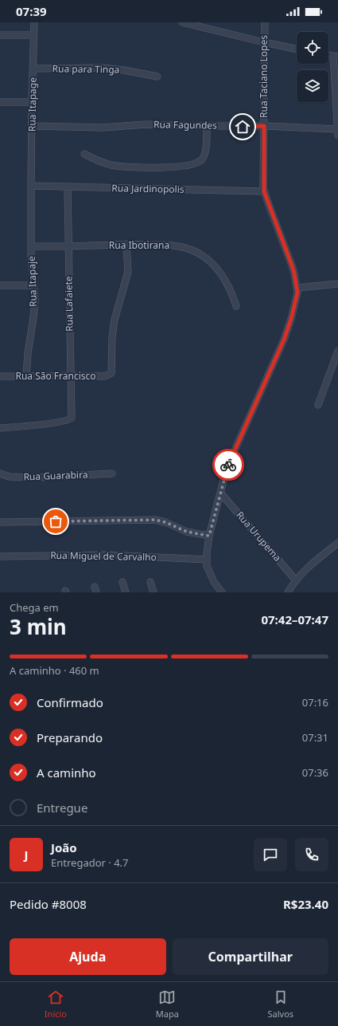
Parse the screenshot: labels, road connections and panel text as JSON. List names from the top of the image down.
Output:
{
  "streets": {
    "street": [
      "Rua para Tinga",
      "Rua Taciano Lopes",
      "Rua Itapage",
      "Rua Fagundes",
      "Rua Jardinopolis",
      "Rua Ibotirana",
      "Rua Itapaje",
      "Rua Lafaiete",
      "Rua São Francisco",
      "Rua Guarabira",
      "Rua Urupema",
      "Rua Miguel de Carvalho"
    ]
  },
  "crossings": [
    ["Rua para Tinga", "Rua Itapage"],
    ["Rua Taciano Lopes", "Rua Fagundes"],
    ["Rua Taciano Lopes", "Rua Jardinopolis"],
    ["Rua Taciano Lopes", "Rua Urupema"],
    ["Rua Taciano Lopes", "Rua Miguel de Carvalho"],
    ["Rua Itapage", "Rua Fagundes"],
    ["Rua Itapage", "Rua Jardinopolis"],
    ["Rua Itapage", "Rua Itapaje"],
    ["Rua Jardinopolis", "Rua Itapaje"],
    ["Rua Jardinopolis", "Rua Lafaiete"],
    ["Rua Ibotirana", "Rua Itapaje"],
    ["Rua Ibotirana", "Rua Lafaiete"],
    ["Rua Ibotirana", "Rua São Francisco"],
    ["Rua Itapaje", "Rua São Francisco"],
    ["Rua Lafaiete", "Rua São Francisco"]
  ],
  "page": {
    "status": "07:39",
    "heading": ["3 min", "Chega em", "07:42–07:47"],
    "panel": [
      "João",
      "Entregador · 4.7",
      "Pedido #8008",
      "R$23.40"
    ],
    "bar": "A caminho · 460 m",
    "list": [
      ["Confirmado", "07:16"],
      ["Preparando", "07:31"],
      ["A caminho", "07:36"],
      "Entregue"
    ],
    "round": "J",
    "buttons": ["Ajuda", "Compartilhar"],
    "tabs": ["Início", "Mapa", "Salvos"]
  }
}
